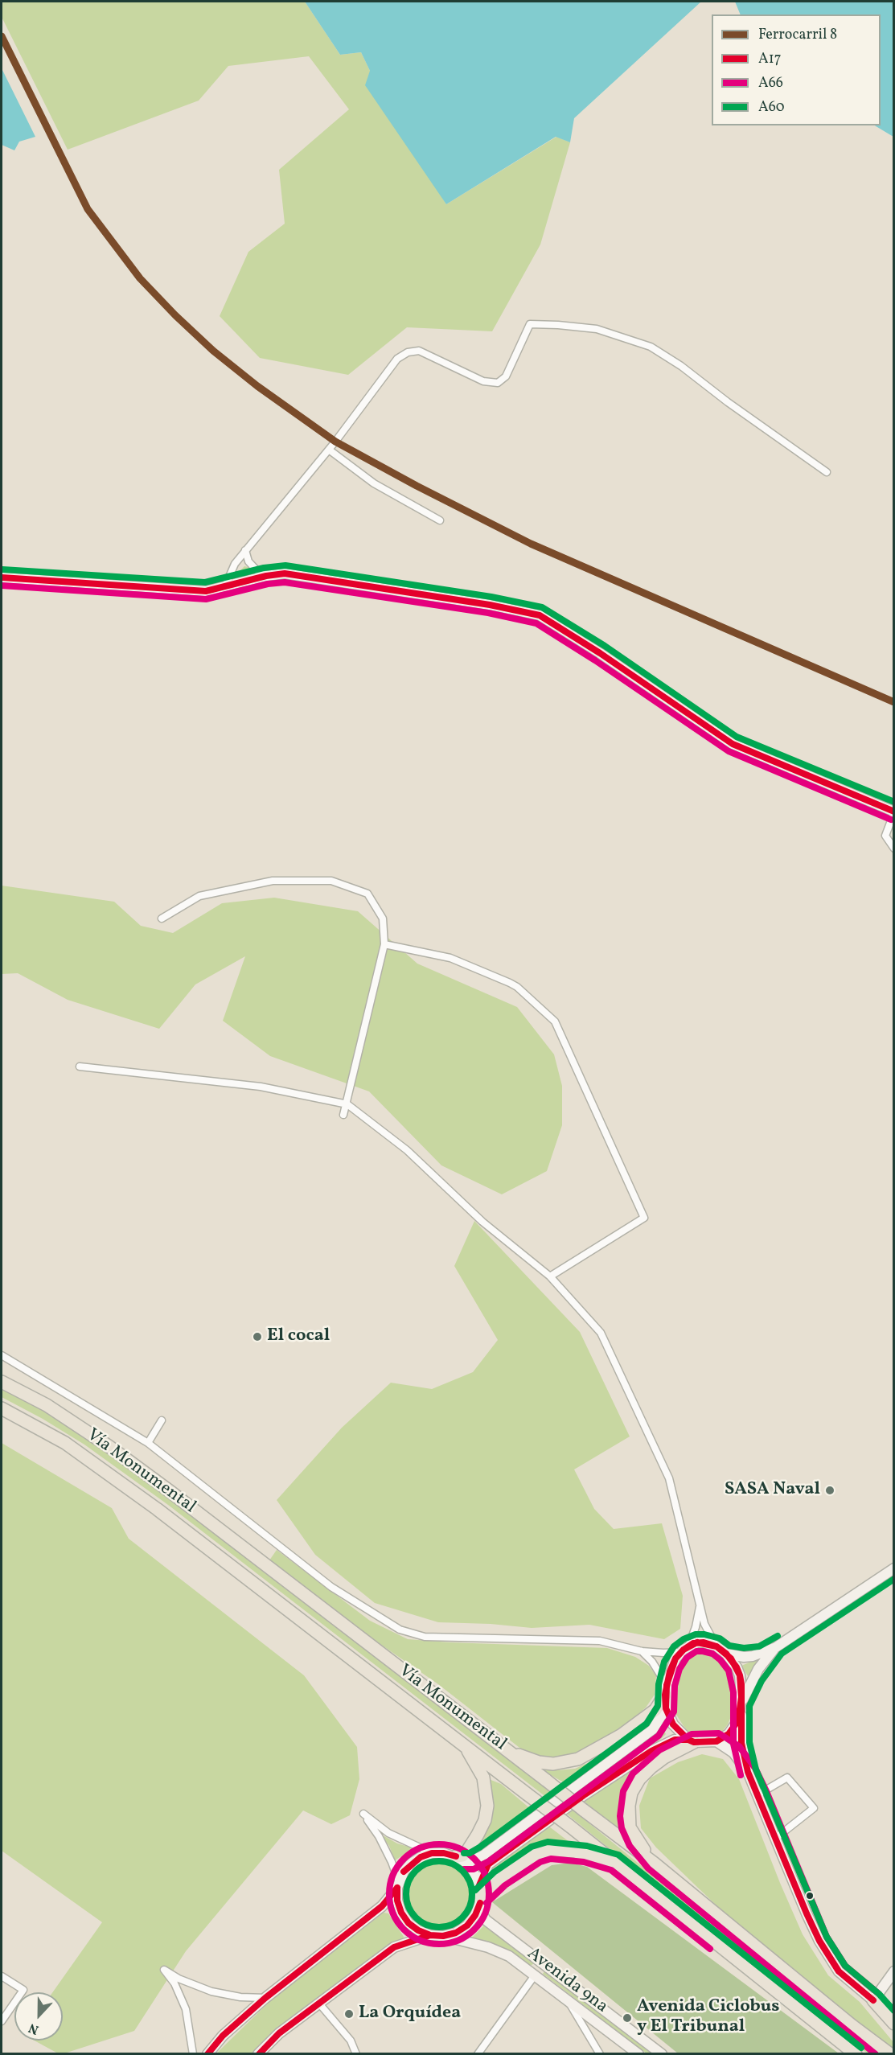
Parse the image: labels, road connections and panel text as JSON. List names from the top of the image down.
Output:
{
  "streets": {
    "highway": ["Vía Monumental"],
    "main road": ["Avenida 9na"]
  },
  "places": [
    "El cocal",
    "SASA Naval",
    "La Orquídea",
    "Avenida Ciclobus y El Tribunal"
  ],
  "lines": [
    "rail line 8",
    "transit line A60",
    "transit line A17",
    "transit line A66"
  ],
  "legend": [
    "Ferrocarril 8",
    "A17",
    "A66",
    "A60"
  ],
  "north": "bottom"
}
